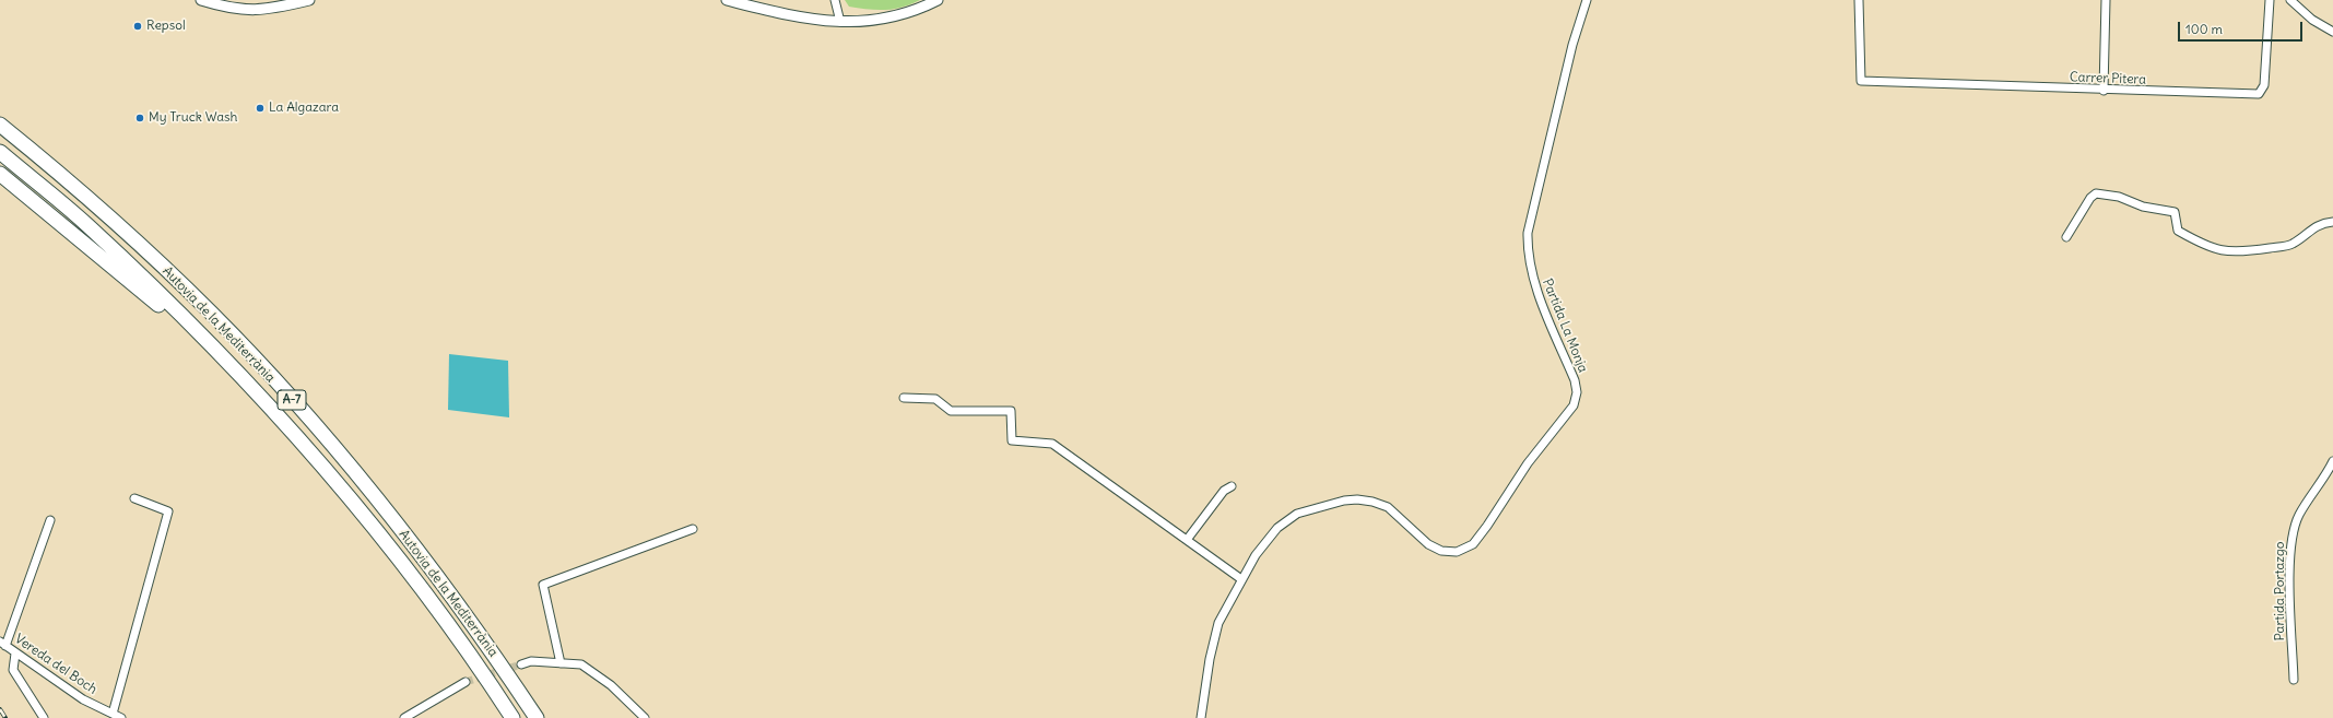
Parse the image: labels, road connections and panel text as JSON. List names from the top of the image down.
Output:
{
  "streets": {
    "highway": ["Autovia de la Mediterrània", "A-7"],
    "street": [
      "Carrer Pitera",
      "Partida La Monja",
      "Partida Portazgo",
      "Vereda del Boch"
    ]
  },
  "places": ["Repsol", "La Algazara", "My Truck Wash"],
  "scale_bar": "100 m"
}
